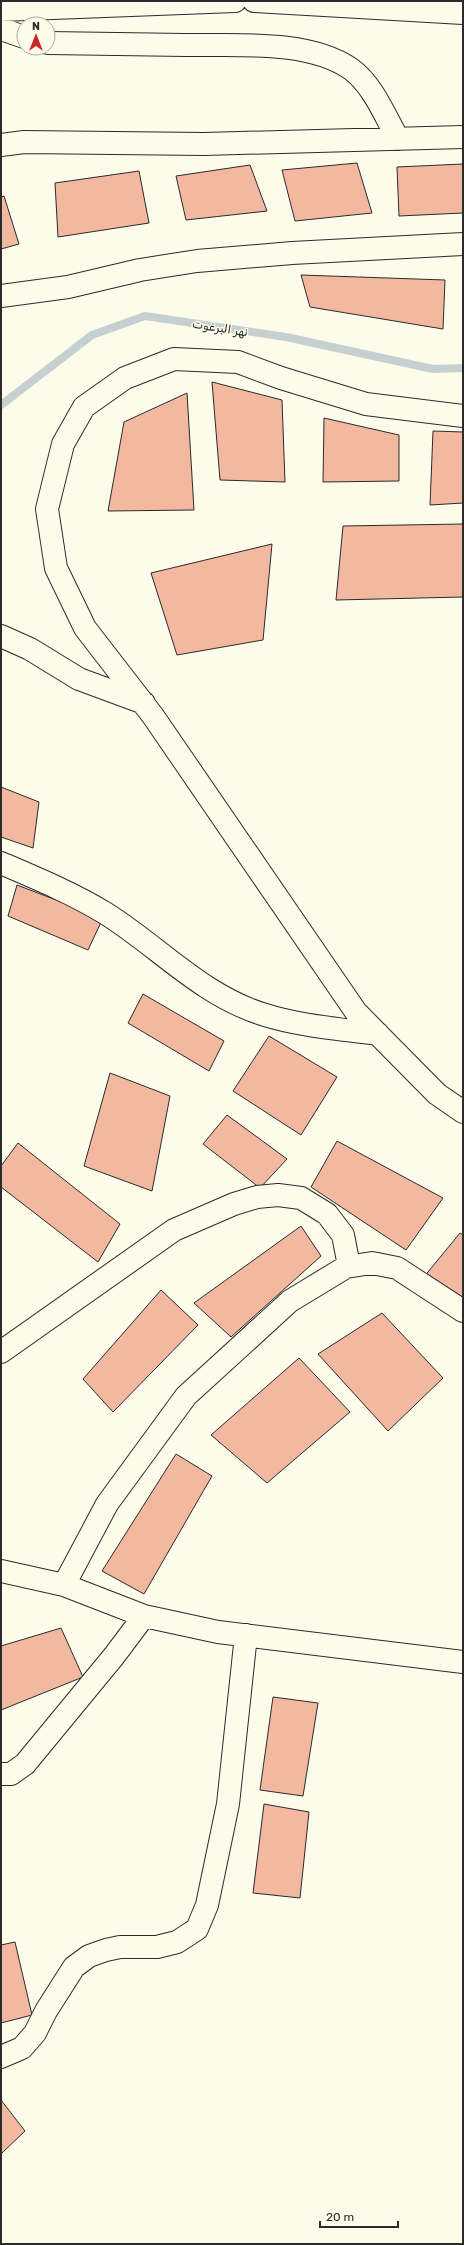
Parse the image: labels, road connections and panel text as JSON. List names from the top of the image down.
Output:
{
  "water": ["نهر البرغوت"],
  "scale_bar": "20 m",
  "north": "top"
}
